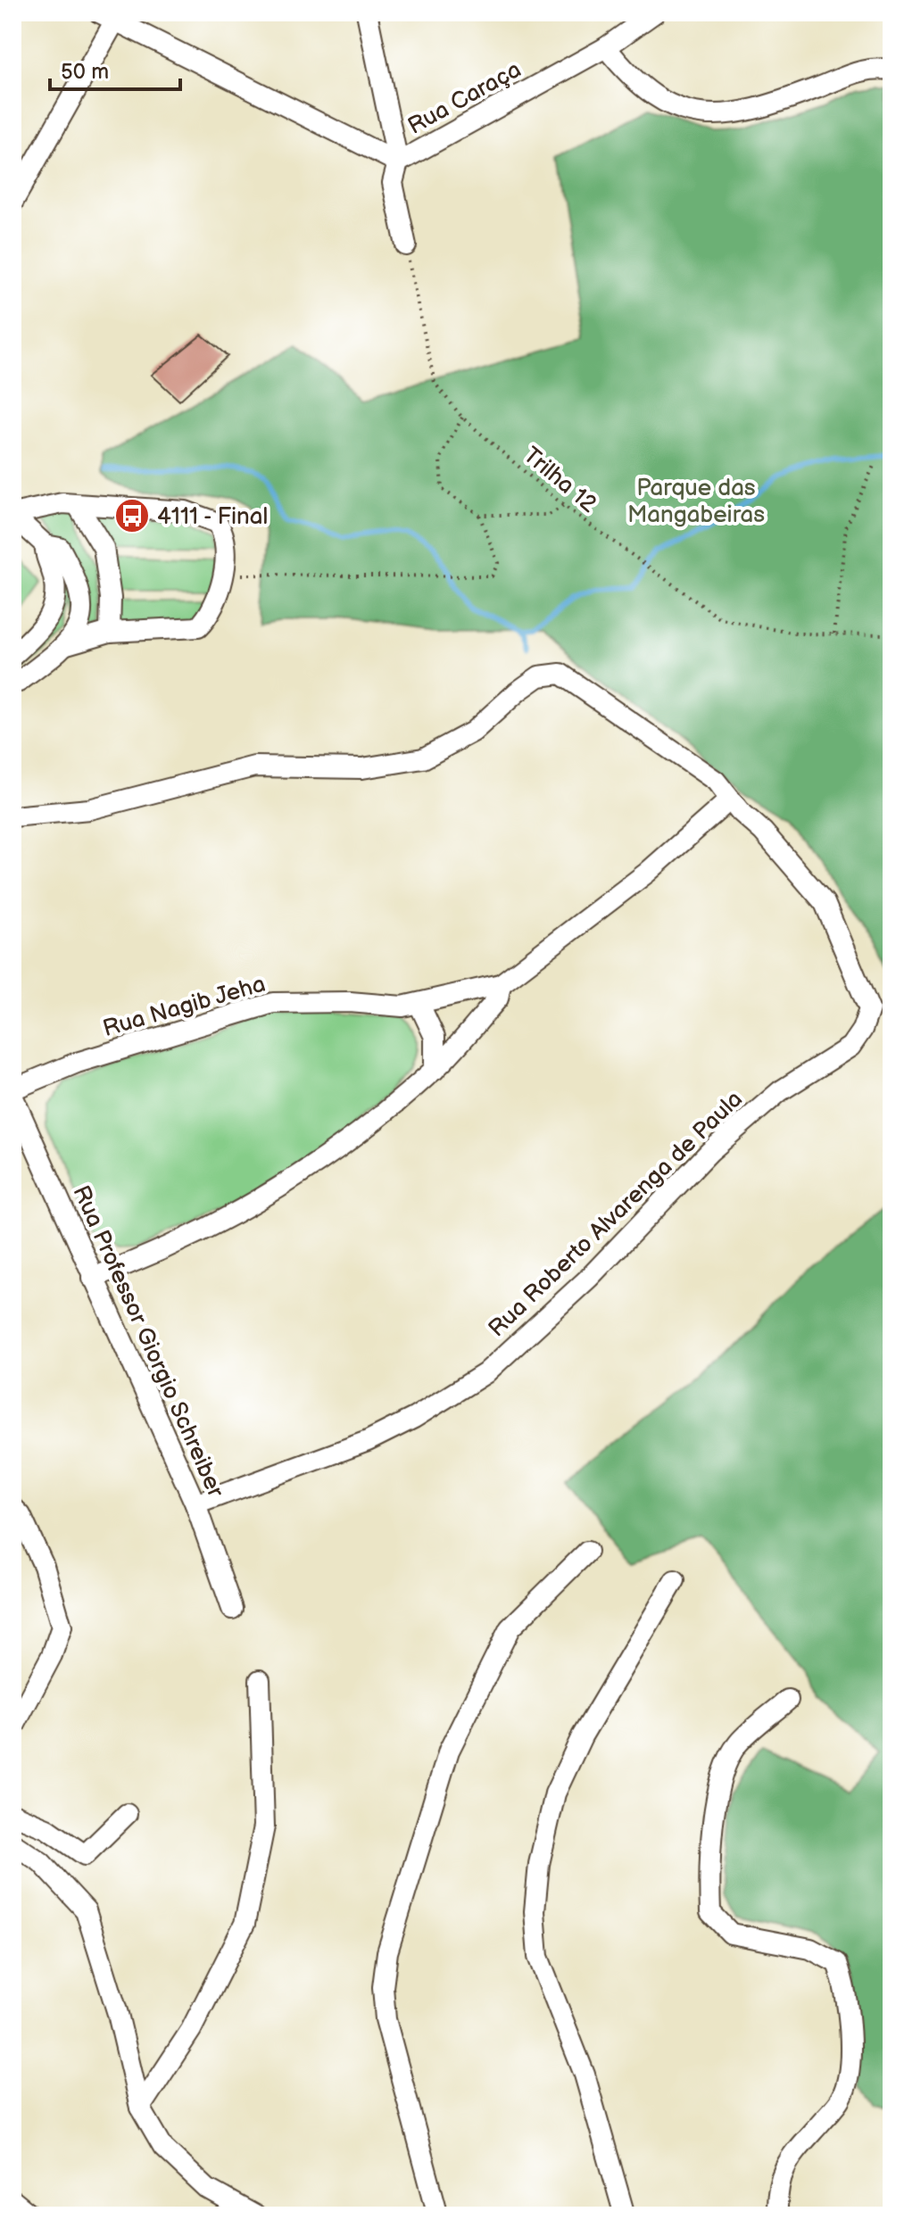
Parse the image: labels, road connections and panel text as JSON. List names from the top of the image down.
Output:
{
  "streets": {
    "street": [
      "Rua Caraça",
      "Rua Nagib Jeha",
      "Rua Roberto Alvarenga de Paula",
      "Rua Professor Giorgio Schreiber"
    ],
    "path": ["Trilha 12"]
  },
  "crossings": [
    ["Rua Nagib Jeha", "Rua Roberto Alvarenga de Paula"],
    ["Rua Nagib Jeha", "Rua Professor Giorgio Schreiber"],
    ["Rua Roberto Alvarenga de Paula", "Rua Professor Giorgio Schreiber"]
  ],
  "parks": ["Parque das Mangabeiras"],
  "places": {
    "bus stop": ["4111 - Final"]
  },
  "scale_bar": "50 m"
}
